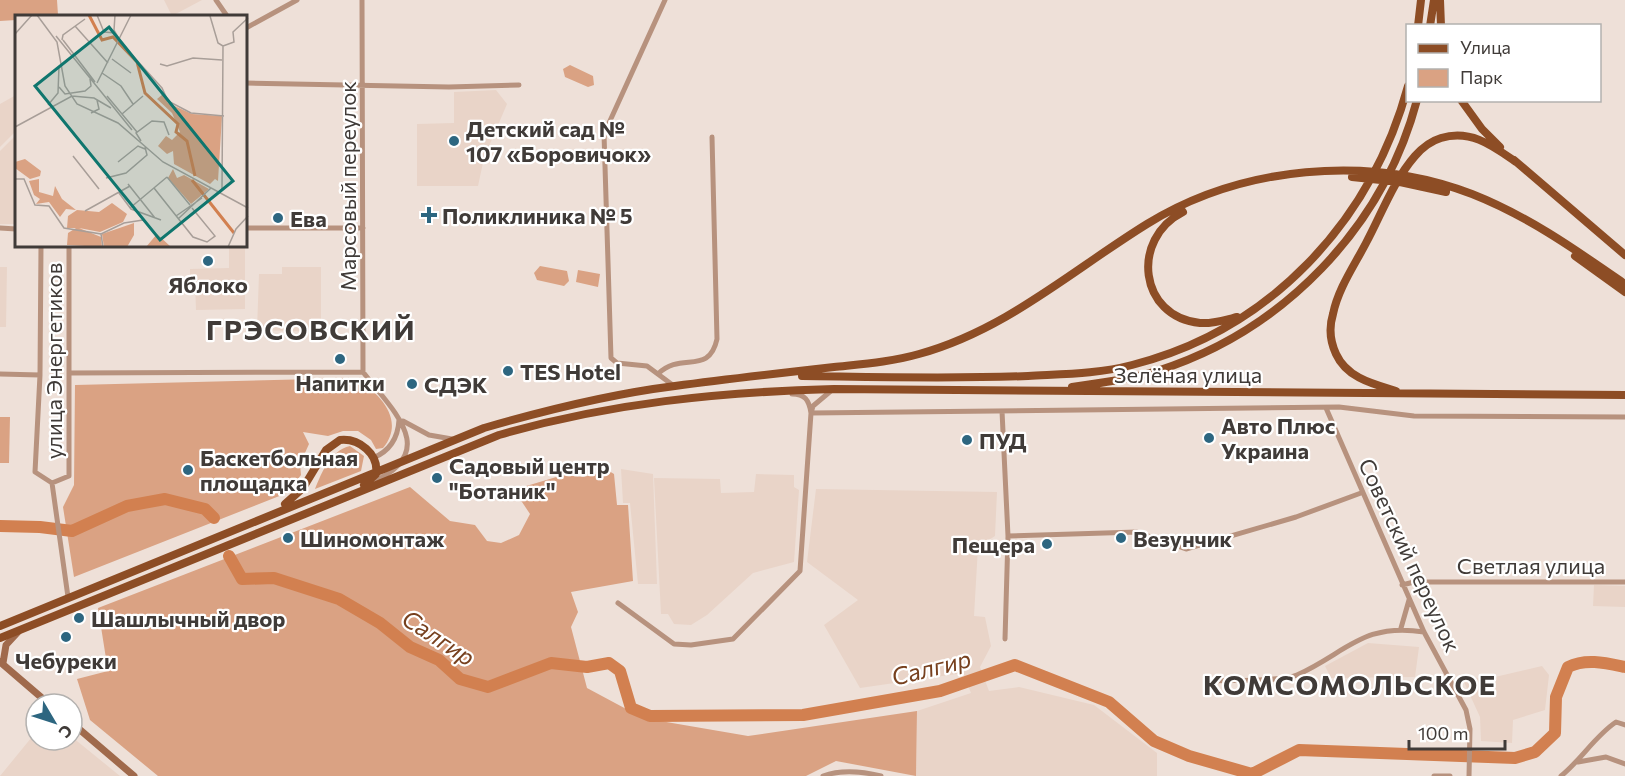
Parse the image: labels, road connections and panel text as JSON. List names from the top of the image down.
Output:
{
  "streets": {
    "main road": ["Зелёная улица"],
    "street": [
      "Марсовый переулок",
      "улица Энергетиков",
      "Советский переулок",
      "Светлая улица"
    ]
  },
  "crossings": [
    ["Советский переулок", "Светлая улица"]
  ],
  "districts": ["ГРЭСОВСКИЙ", "КОМСОМОЛЬСКОЕ"],
  "water": ["Салгир"],
  "places": {
    "other": [
      "Детский сад № 107 «Боровичок»",
      "Ева",
      "Яблоко",
      "Напитки",
      "TES Hotel",
      "СДЭК",
      "Авто Плюс Украина",
      "ПУД",
      "Баскетбольная площадка",
      "Садовый центр \"Ботаник\"",
      "Шиномонтаж",
      "Везунчик",
      "Пещера",
      "Шашлычный двор",
      "Чебуреки"
    ],
    "health": ["Поликлиника № 5"]
  },
  "legend": ["Улица", "Парк"],
  "scale_bar": "100 m",
  "north": "bottom right"
}
